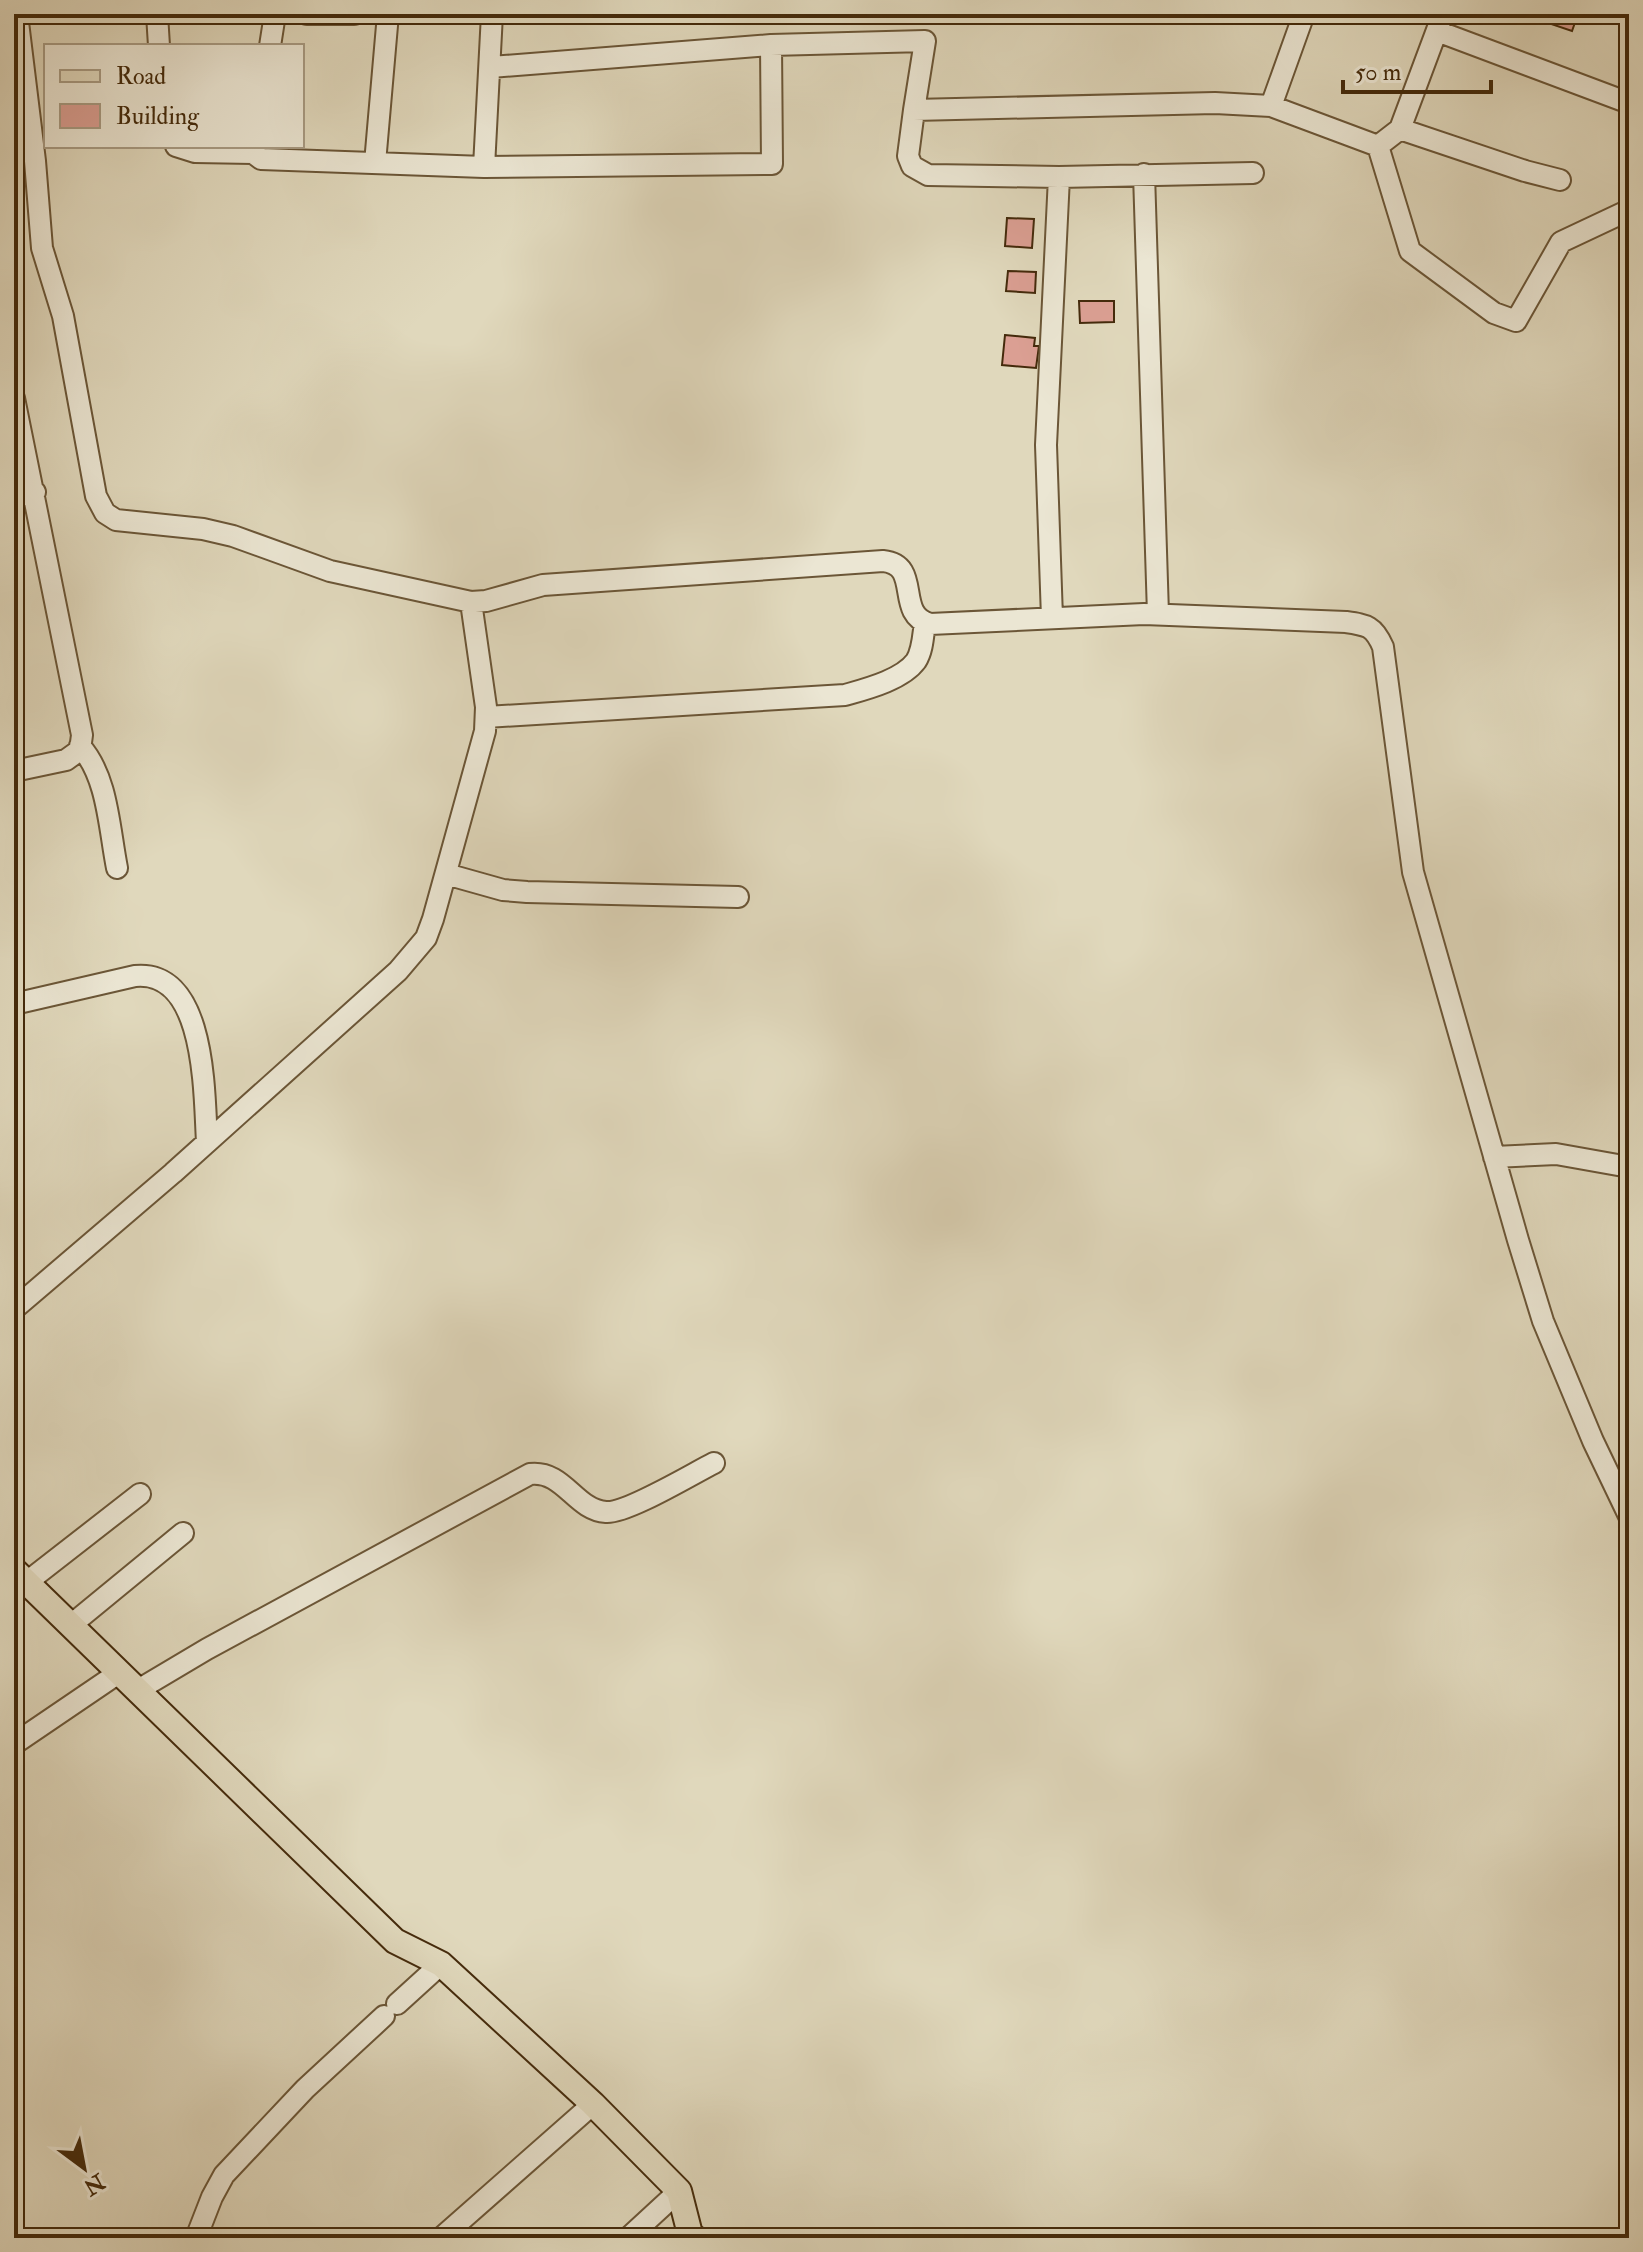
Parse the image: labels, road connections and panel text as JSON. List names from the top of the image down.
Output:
{
  "legend": ["Road", "Building"],
  "scale_bar": "50 m",
  "north": "bottom right"
}
